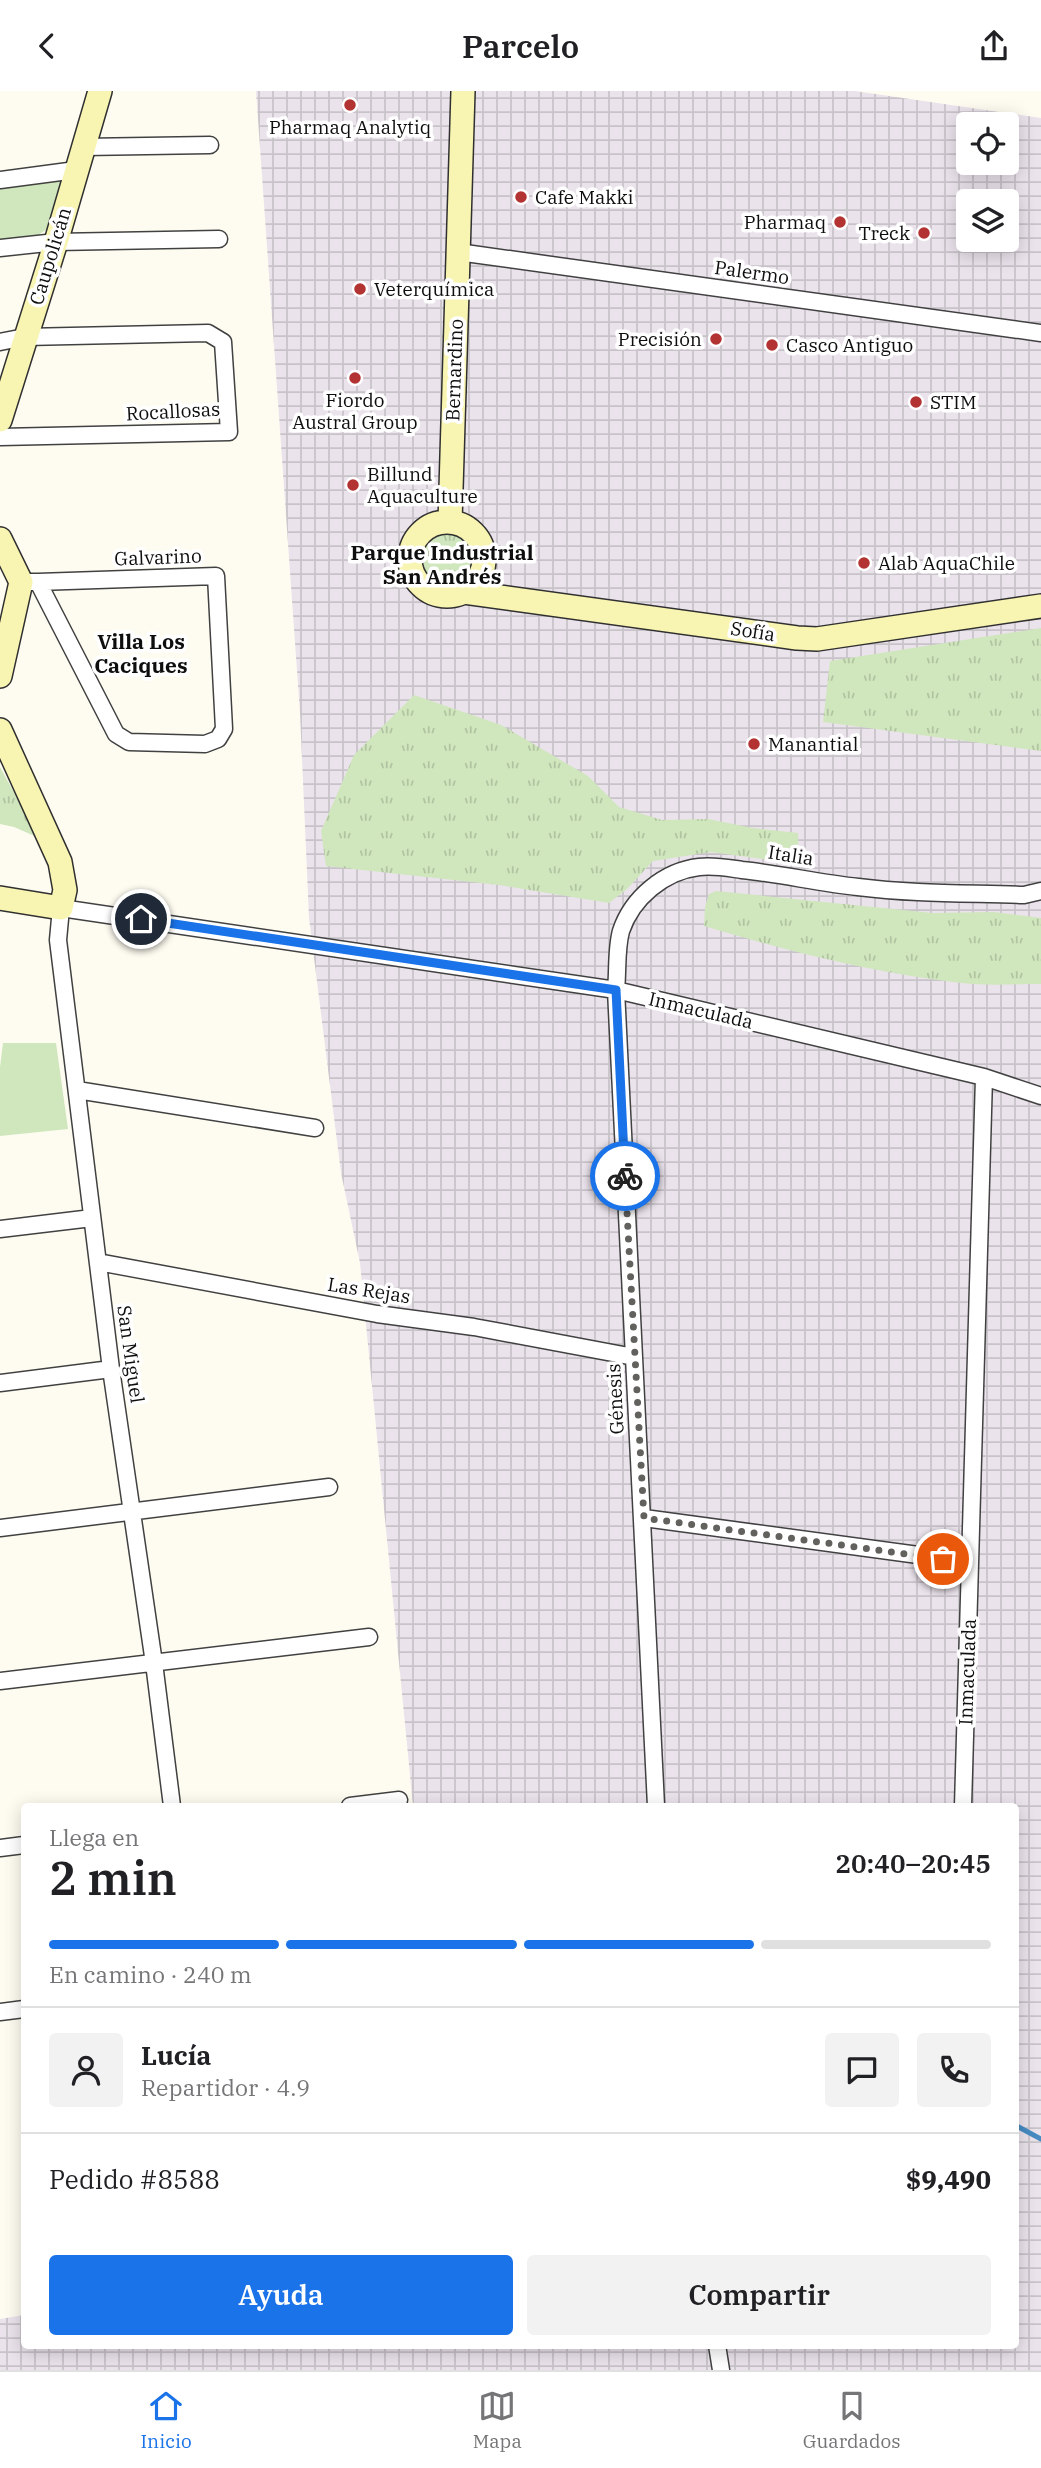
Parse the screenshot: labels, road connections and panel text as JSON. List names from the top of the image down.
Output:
{
  "streets": {
    "street": [
      "Caupolicán",
      "Palermo",
      "Bernardino",
      "Rocallosas",
      "Galvarino",
      "Sofía",
      "Italia",
      "Inmaculada",
      "Las Rejas",
      "San Miguel",
      "Génesis"
    ]
  },
  "crossings": [
    ["Caupolicán", "Rocallosas"],
    ["Palermo", "Bernardino"],
    ["Bernardino", "Sofía"],
    ["Italia", "Inmaculada"],
    ["Italia", "Génesis"],
    ["Inmaculada", "San Miguel"],
    ["Inmaculada", "Génesis"],
    ["Las Rejas", "San Miguel"],
    ["Las Rejas", "Génesis"]
  ],
  "districts": ["Parque Industrial San Andrés", "Villa Los Caciques"],
  "places": [
    "Pharmaq Analytiq",
    "Cafe Makki",
    "Pharmaq",
    "Treck",
    "Veterquímica",
    "Precisión",
    "Casco Antiguo",
    "Fiordo Austral Group",
    "STIM",
    "Billund Aquaculture",
    "Alab AquaChile",
    "Manantial"
  ],
  "page": {
    "header": "Parcelo",
    "heading": ["2 min", "Llega en", "20:40–20:45"],
    "panel": [
      "Lucía",
      "Repartidor · 4.9",
      "Pedido #8588",
      "$9,490"
    ],
    "bar": "En camino · 240 m",
    "buttons": ["Ayuda", "Compartir"],
    "tabs": ["Inicio", "Mapa", "Guardados"]
  }
}
